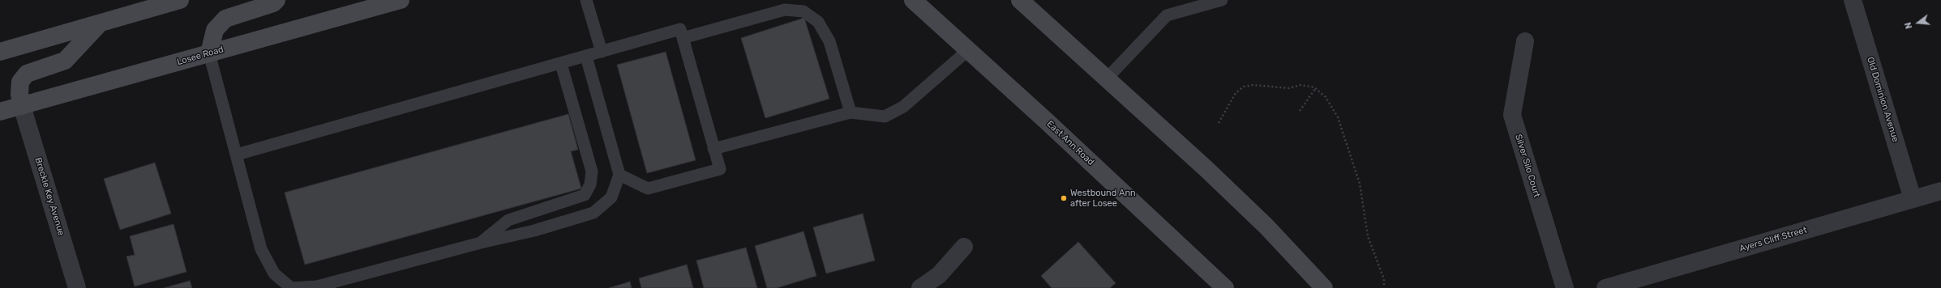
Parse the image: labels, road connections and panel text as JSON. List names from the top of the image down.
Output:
{
  "streets": {
    "main road": ["Losee Road", "East Ann Road"],
    "street": [
      "Old Dominion Avenue",
      "Silver Silo Court",
      "Breckle Key Avenue",
      "Ayers Cliff Street"
    ]
  },
  "crossings": [
    ["Losee Road", "Breckle Key Avenue"],
    ["Old Dominion Avenue", "Ayers Cliff Street"]
  ],
  "places": ["Westbound Ann after Losee"],
  "north": "left"
}
